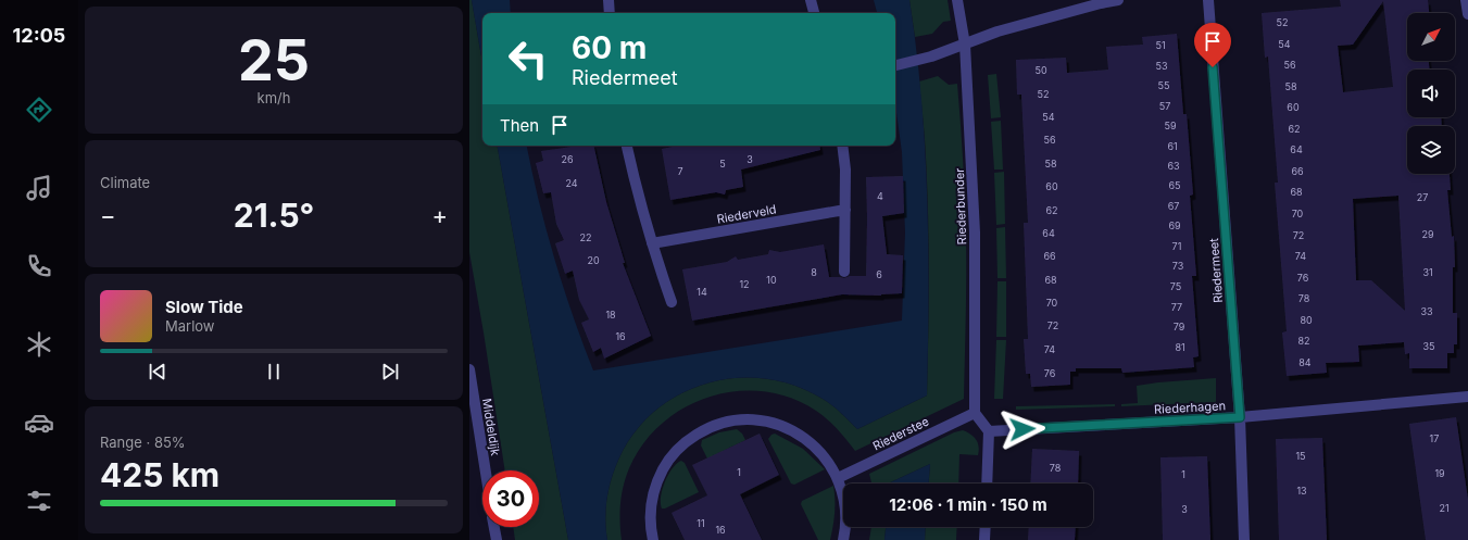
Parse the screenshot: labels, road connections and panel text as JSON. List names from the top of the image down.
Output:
{
  "streets": {
    "street": [
      "Riederbunder",
      "Riederveld",
      "Riedermeet",
      "Riederhagen",
      "Middeldijk",
      "Riederstee"
    ]
  },
  "crossings": [
    ["Riederbunder", "Riederstee"],
    ["Riedermeet", "Riederhagen"]
  ],
  "house_numbers": [
    "52",
    "54",
    "51",
    "56",
    "53",
    "50",
    "55",
    "58",
    "52",
    "57",
    "60",
    "54",
    "59",
    "62",
    "56",
    "61",
    "64",
    "26",
    "3",
    "5",
    "58",
    "63",
    "7",
    "66",
    "24",
    "65",
    "60",
    "68",
    "4",
    "27",
    "67",
    "62",
    "70",
    "69",
    "64",
    "29",
    "72",
    "22",
    "71",
    "66",
    "74",
    "20",
    "73",
    "8",
    "31",
    "6",
    "76",
    "10",
    "68",
    "12",
    "75",
    "14",
    "78",
    "70",
    "77",
    "33",
    "18",
    "80",
    "72",
    "79",
    "16",
    "82",
    "35",
    "81",
    "74",
    "84",
    "76",
    "17",
    "15",
    "78",
    "1",
    "19",
    "1",
    "13",
    "21",
    "3",
    "11",
    "16"
  ],
  "north": "top right",
  "page": {
    "tabs": "12:05",
    "tile": [
      ["25", "km/h"],
      "Climate",
      ["Range · 85%", "425 km"]
    ],
    "turn": ["60 m", "Riedermeet"],
    "then": "Then",
    "heat": ["−", "21.5°", "+"],
    "song": ["Slow Tide", "Marlow"],
    "limit": "30",
    "trip": "12:06 · 1 min · 150 m"
  }
}
